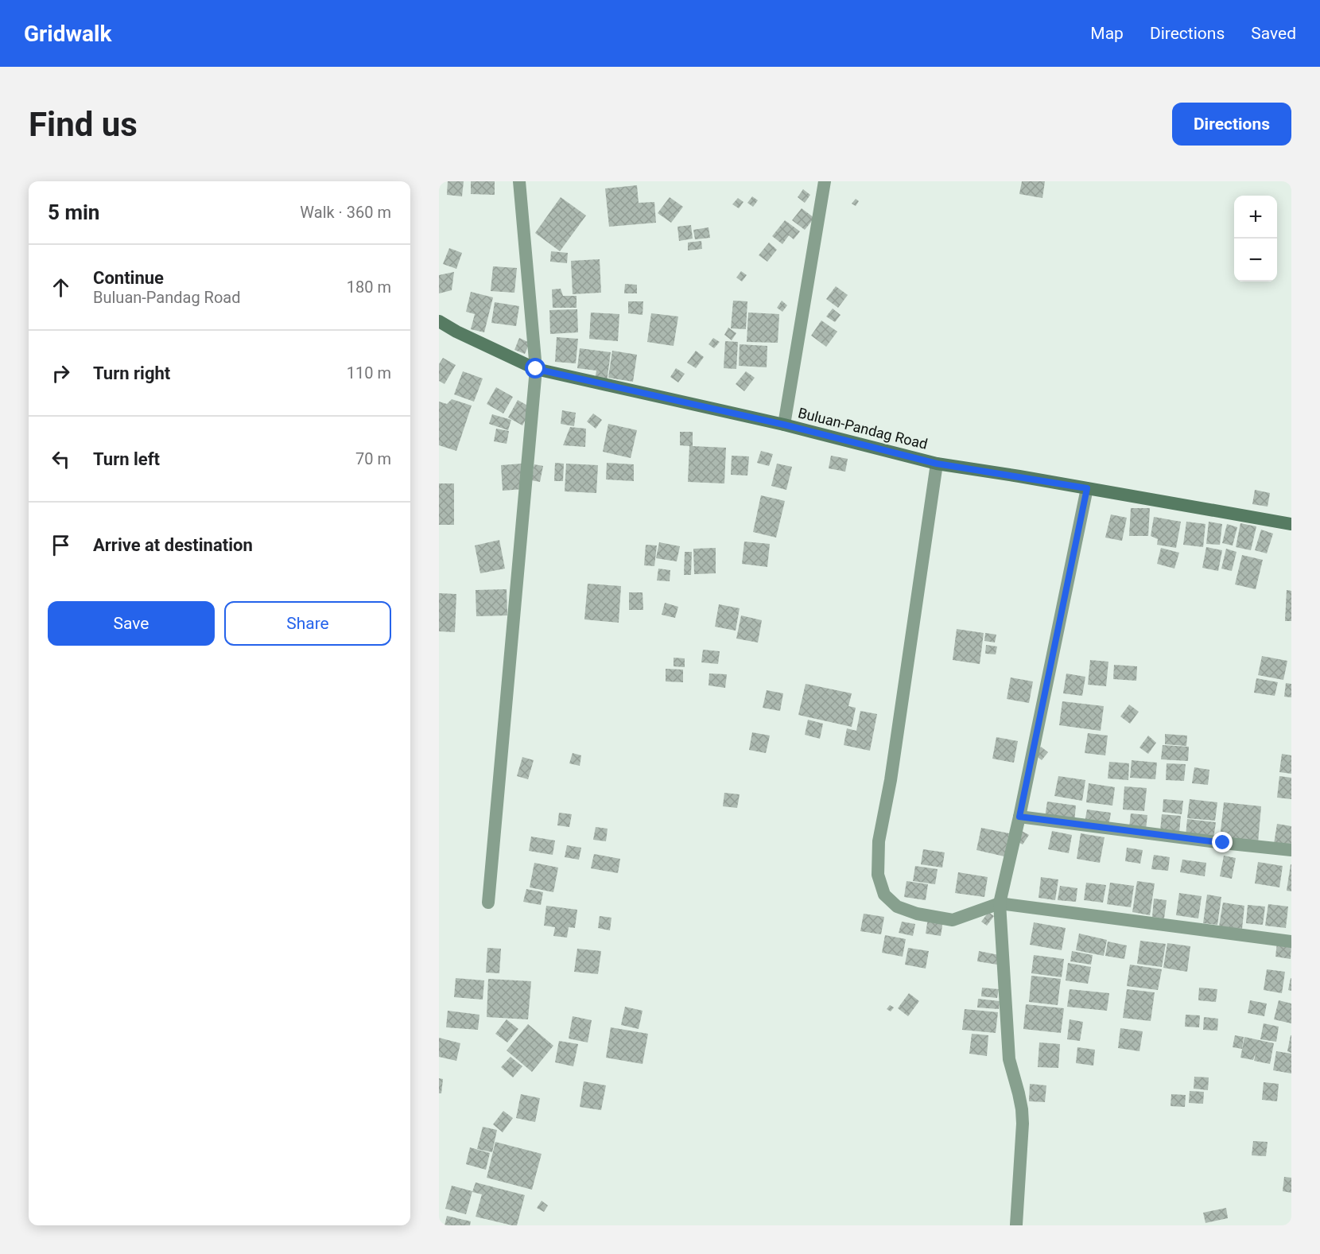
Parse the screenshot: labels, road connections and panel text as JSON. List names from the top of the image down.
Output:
{
  "streets": {
    "main road": ["Buluan-Pandag Road"]
  },
  "page": {
    "header": "Gridwalk",
    "nav": ["Map", "Directions", "Saved"],
    "buttons": [
      "Directions",
      ["Save", "Share"]
    ],
    "title": "Find us",
    "heading": ["5 min", "Walk · 360 m"],
    "map_buttons": ["+", "−"],
    "list": [
      ["Continue", "Buluan-Pandag Road", "180 m"],
      ["Turn right", "110 m"],
      ["Turn left", "70 m"],
      "Arrive at destination"
    ]
  }
}
